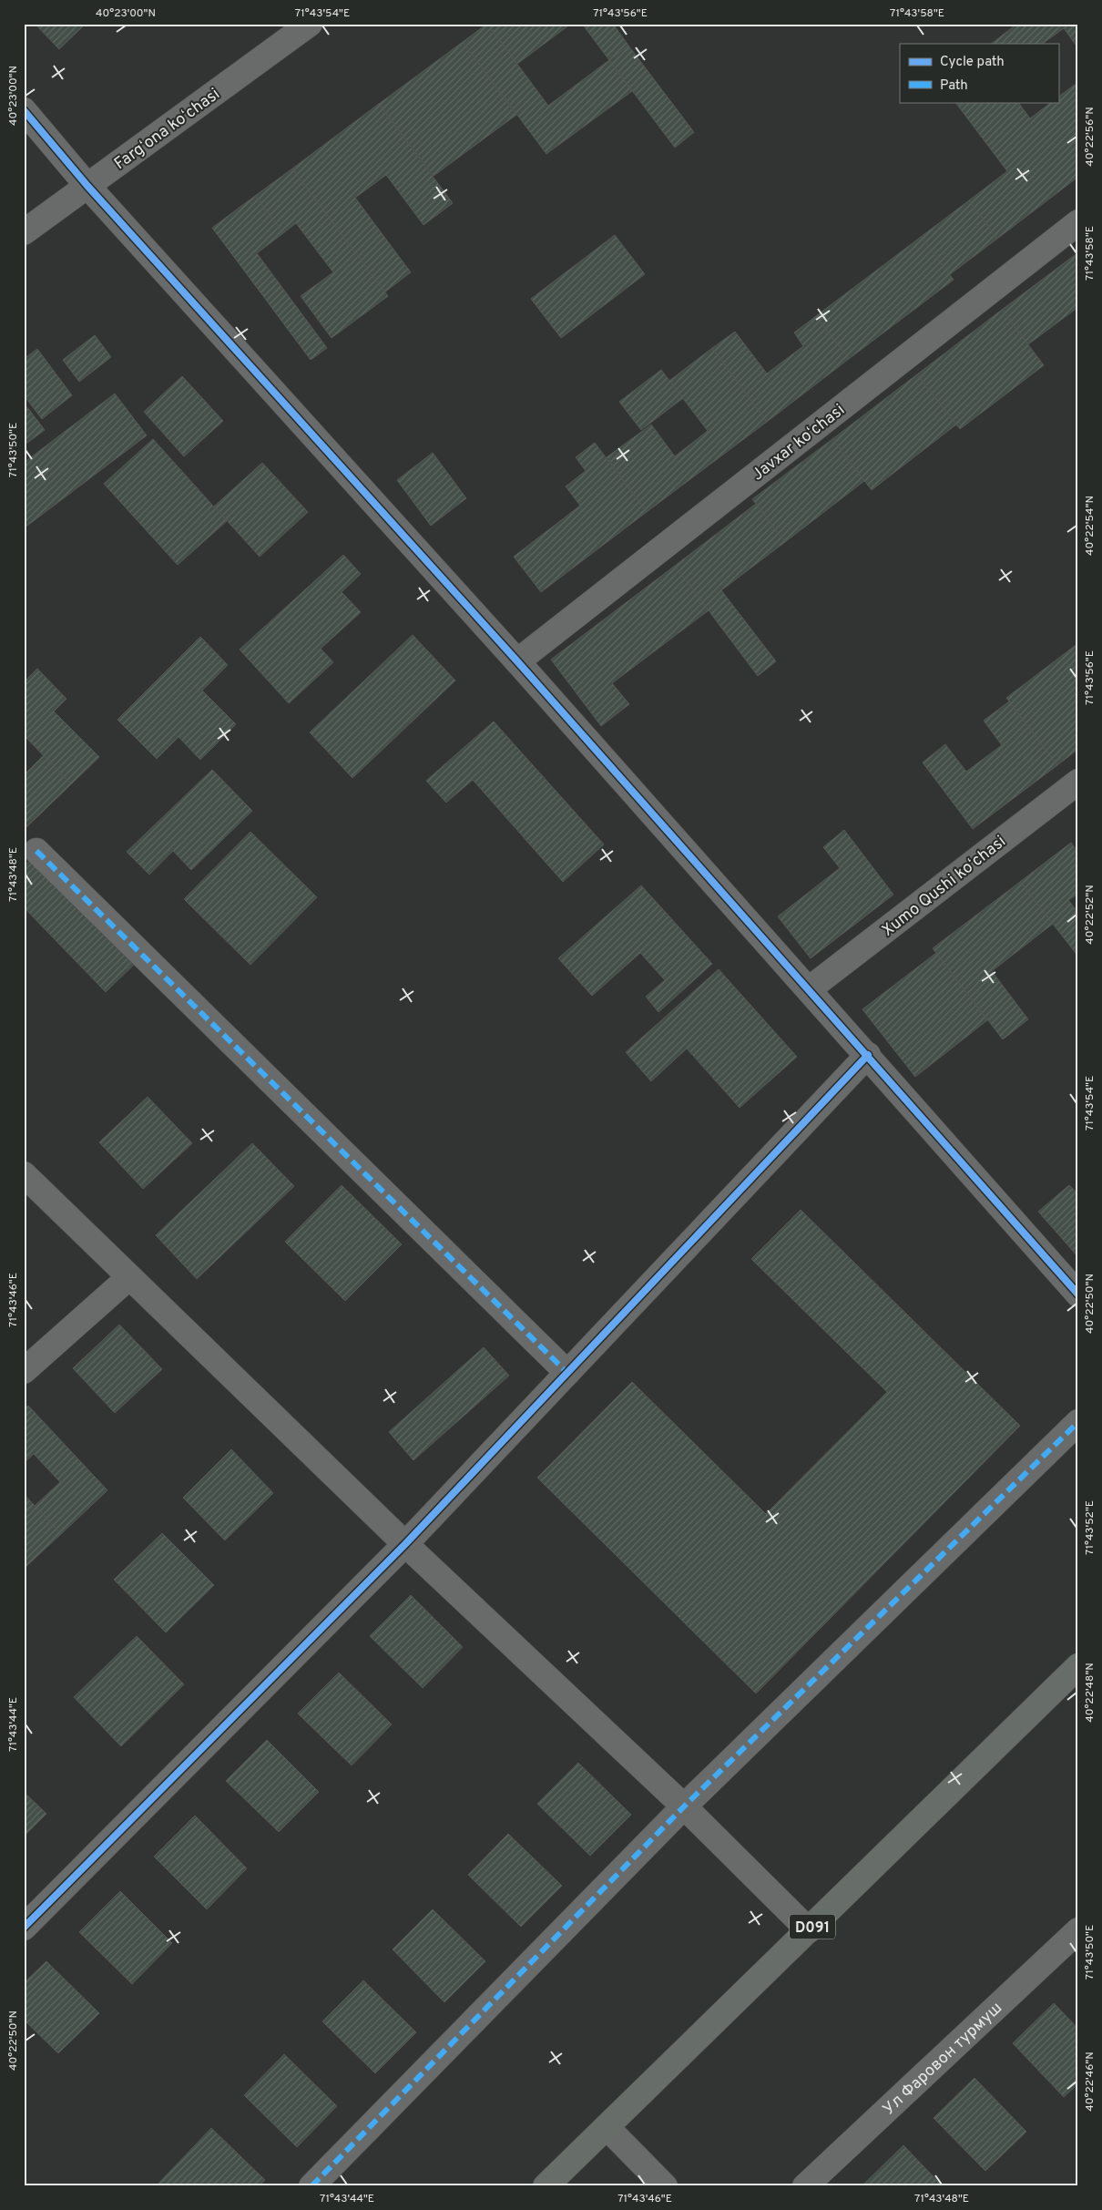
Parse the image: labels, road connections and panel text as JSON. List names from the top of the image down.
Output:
{
  "streets": {
    "main road": ["D091"],
    "street": [
      "Fargʻona koʻchasi",
      "Javxar koʻchasi",
      "Xumo Qushi koʻchasi",
      "Ул Фаровон турмуш"
    ]
  },
  "legend": ["Cycle path", "Path"],
  "coordinates": [
    "40°23'00\"N",
    "71°43'54\"E",
    "71°43'56\"E",
    "71°43'58\"E",
    "40°22'56\"N",
    "71°43'50\"E",
    "40°22'54\"N",
    "71°43'48\"E",
    "40°22'52\"N",
    "71°43'46\"E",
    "40°22'50\"N",
    "71°43'52\"E",
    "40°22'48\"N",
    "71°43'44\"E",
    "40°22'46\"N"
  ]
}
